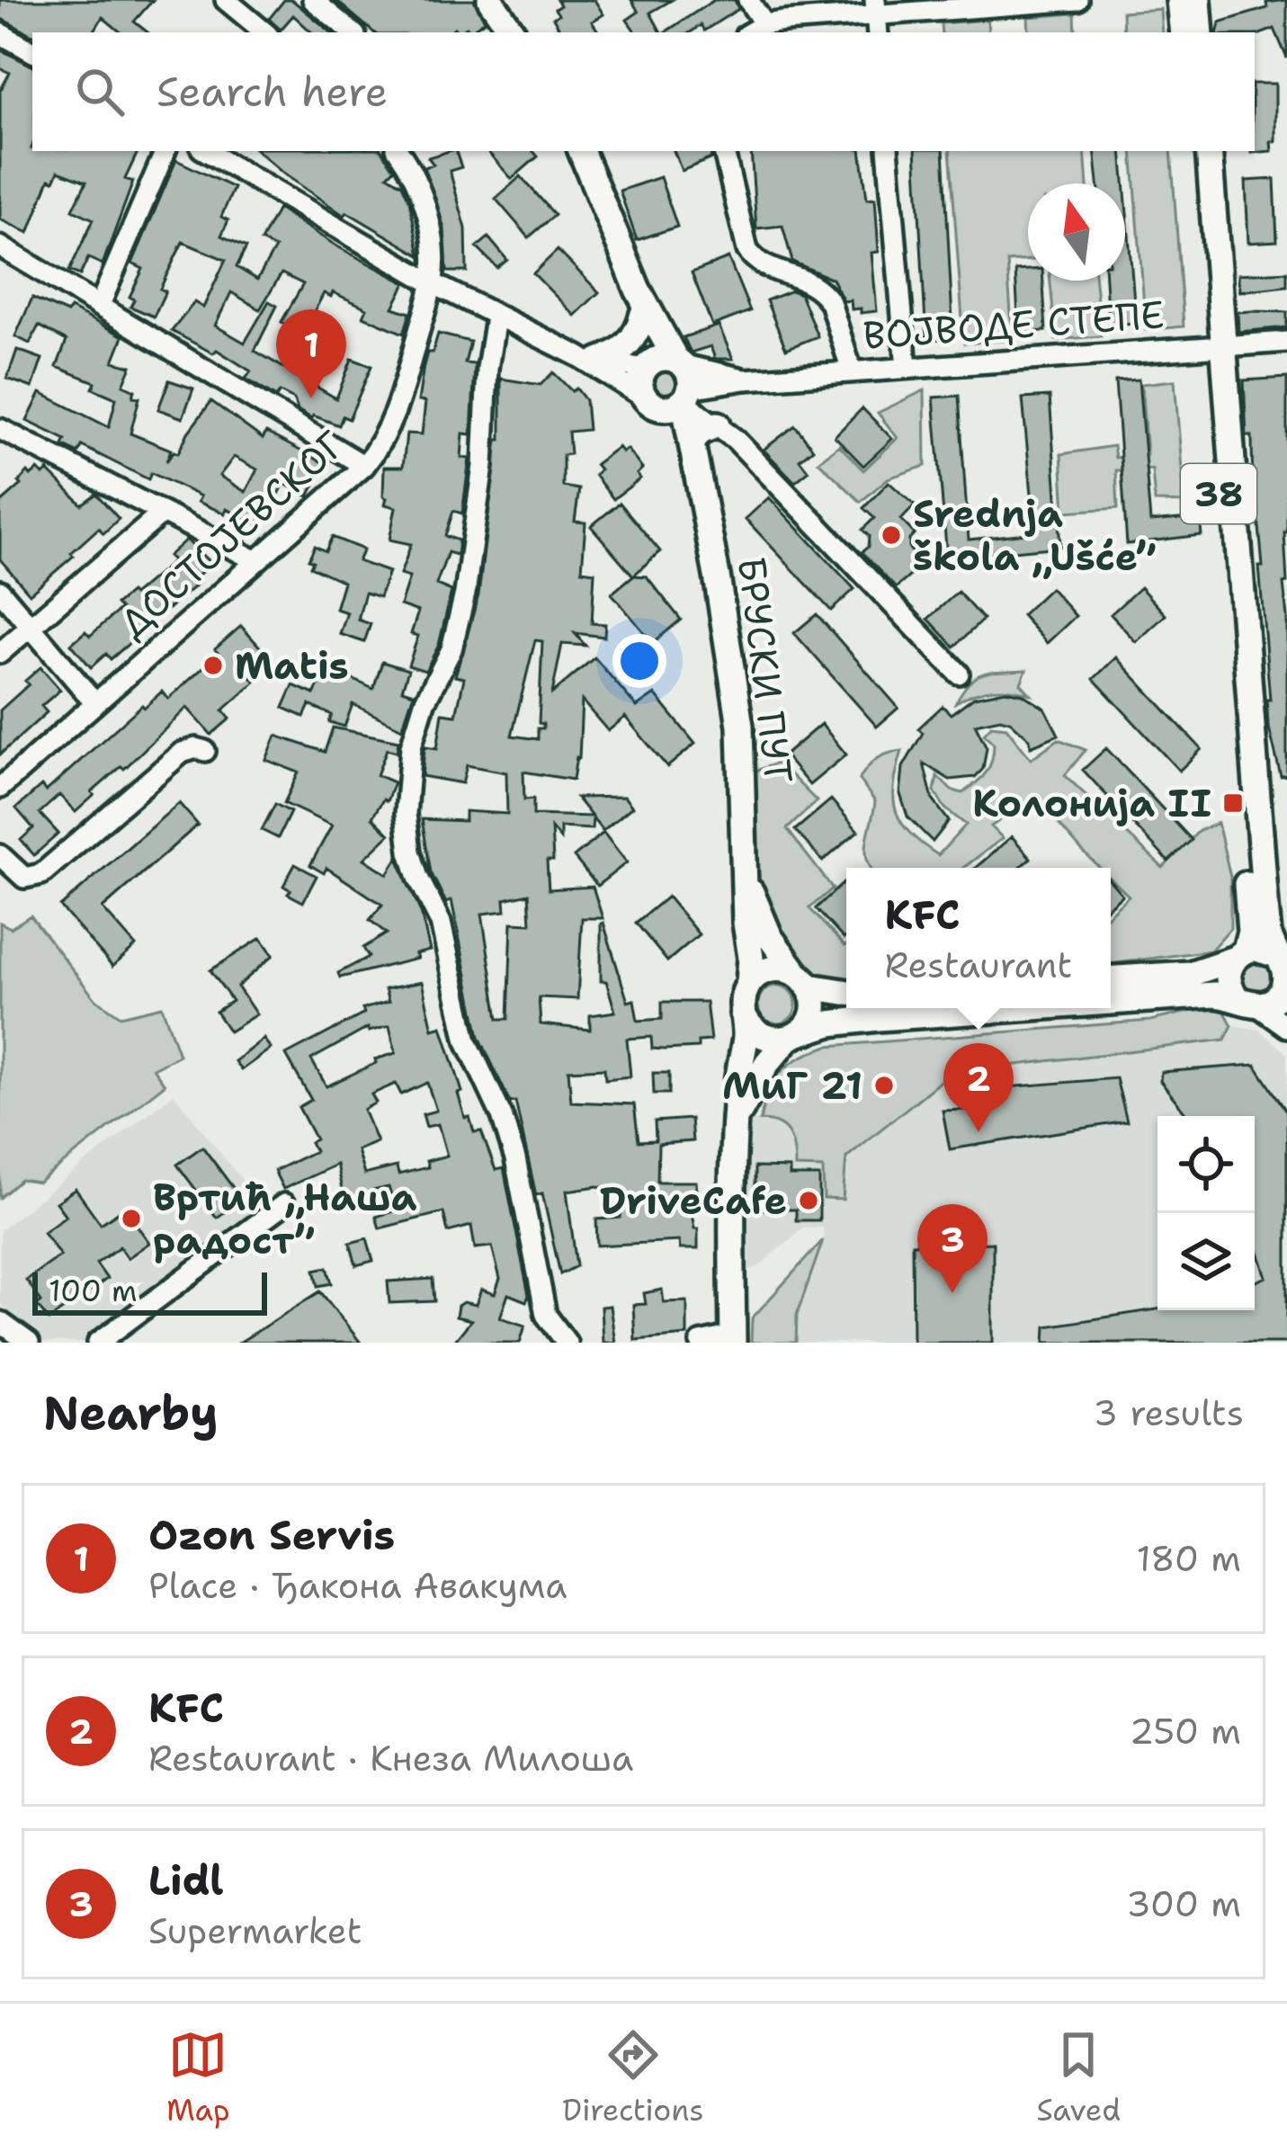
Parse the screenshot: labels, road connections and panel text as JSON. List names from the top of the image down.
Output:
{
  "streets": {
    "main road": ["38", "БРУСКИ ПУТ"],
    "street": ["ВОЈВОДЕ СТЕПЕ", "ДОСТОЈЕВСКОГ"]
  },
  "crossings": [
    ["ВОЈВОДЕ СТЕПЕ", "38"],
    ["ВОЈВОДЕ СТЕПЕ", "БРУСКИ ПУТ"]
  ],
  "places": {
    "other": [
      "Srednja škola „Ušće”",
      "Matis",
      "МиГ 21",
      "DriveCafe",
      "Вртић „Наша радост”"
    ],
    "transit": ["Колонија II"]
  },
  "scale_bar": "100 m",
  "north": "top",
  "page": {
    "search": "Search here",
    "pins": ["1", "2", "3"],
    "popup": ["KFC", "Restaurant"],
    "scale": "100 m",
    "heading": ["Nearby", "3 results"],
    "list": [
      {
        "mark": "1",
        "name": "Ozon Servis",
        "note": "Place · Ђакона Авакума",
        "value": "180 m"
      },
      {
        "mark": "2",
        "name": "KFC",
        "note": "Restaurant · Кнеза Милоша",
        "value": "250 m"
      },
      {
        "mark": "3",
        "name": "Lidl",
        "note": "Supermarket",
        "value": "300 m"
      }
    ],
    "nav": ["Map", "Directions", "Saved"]
  }
}
